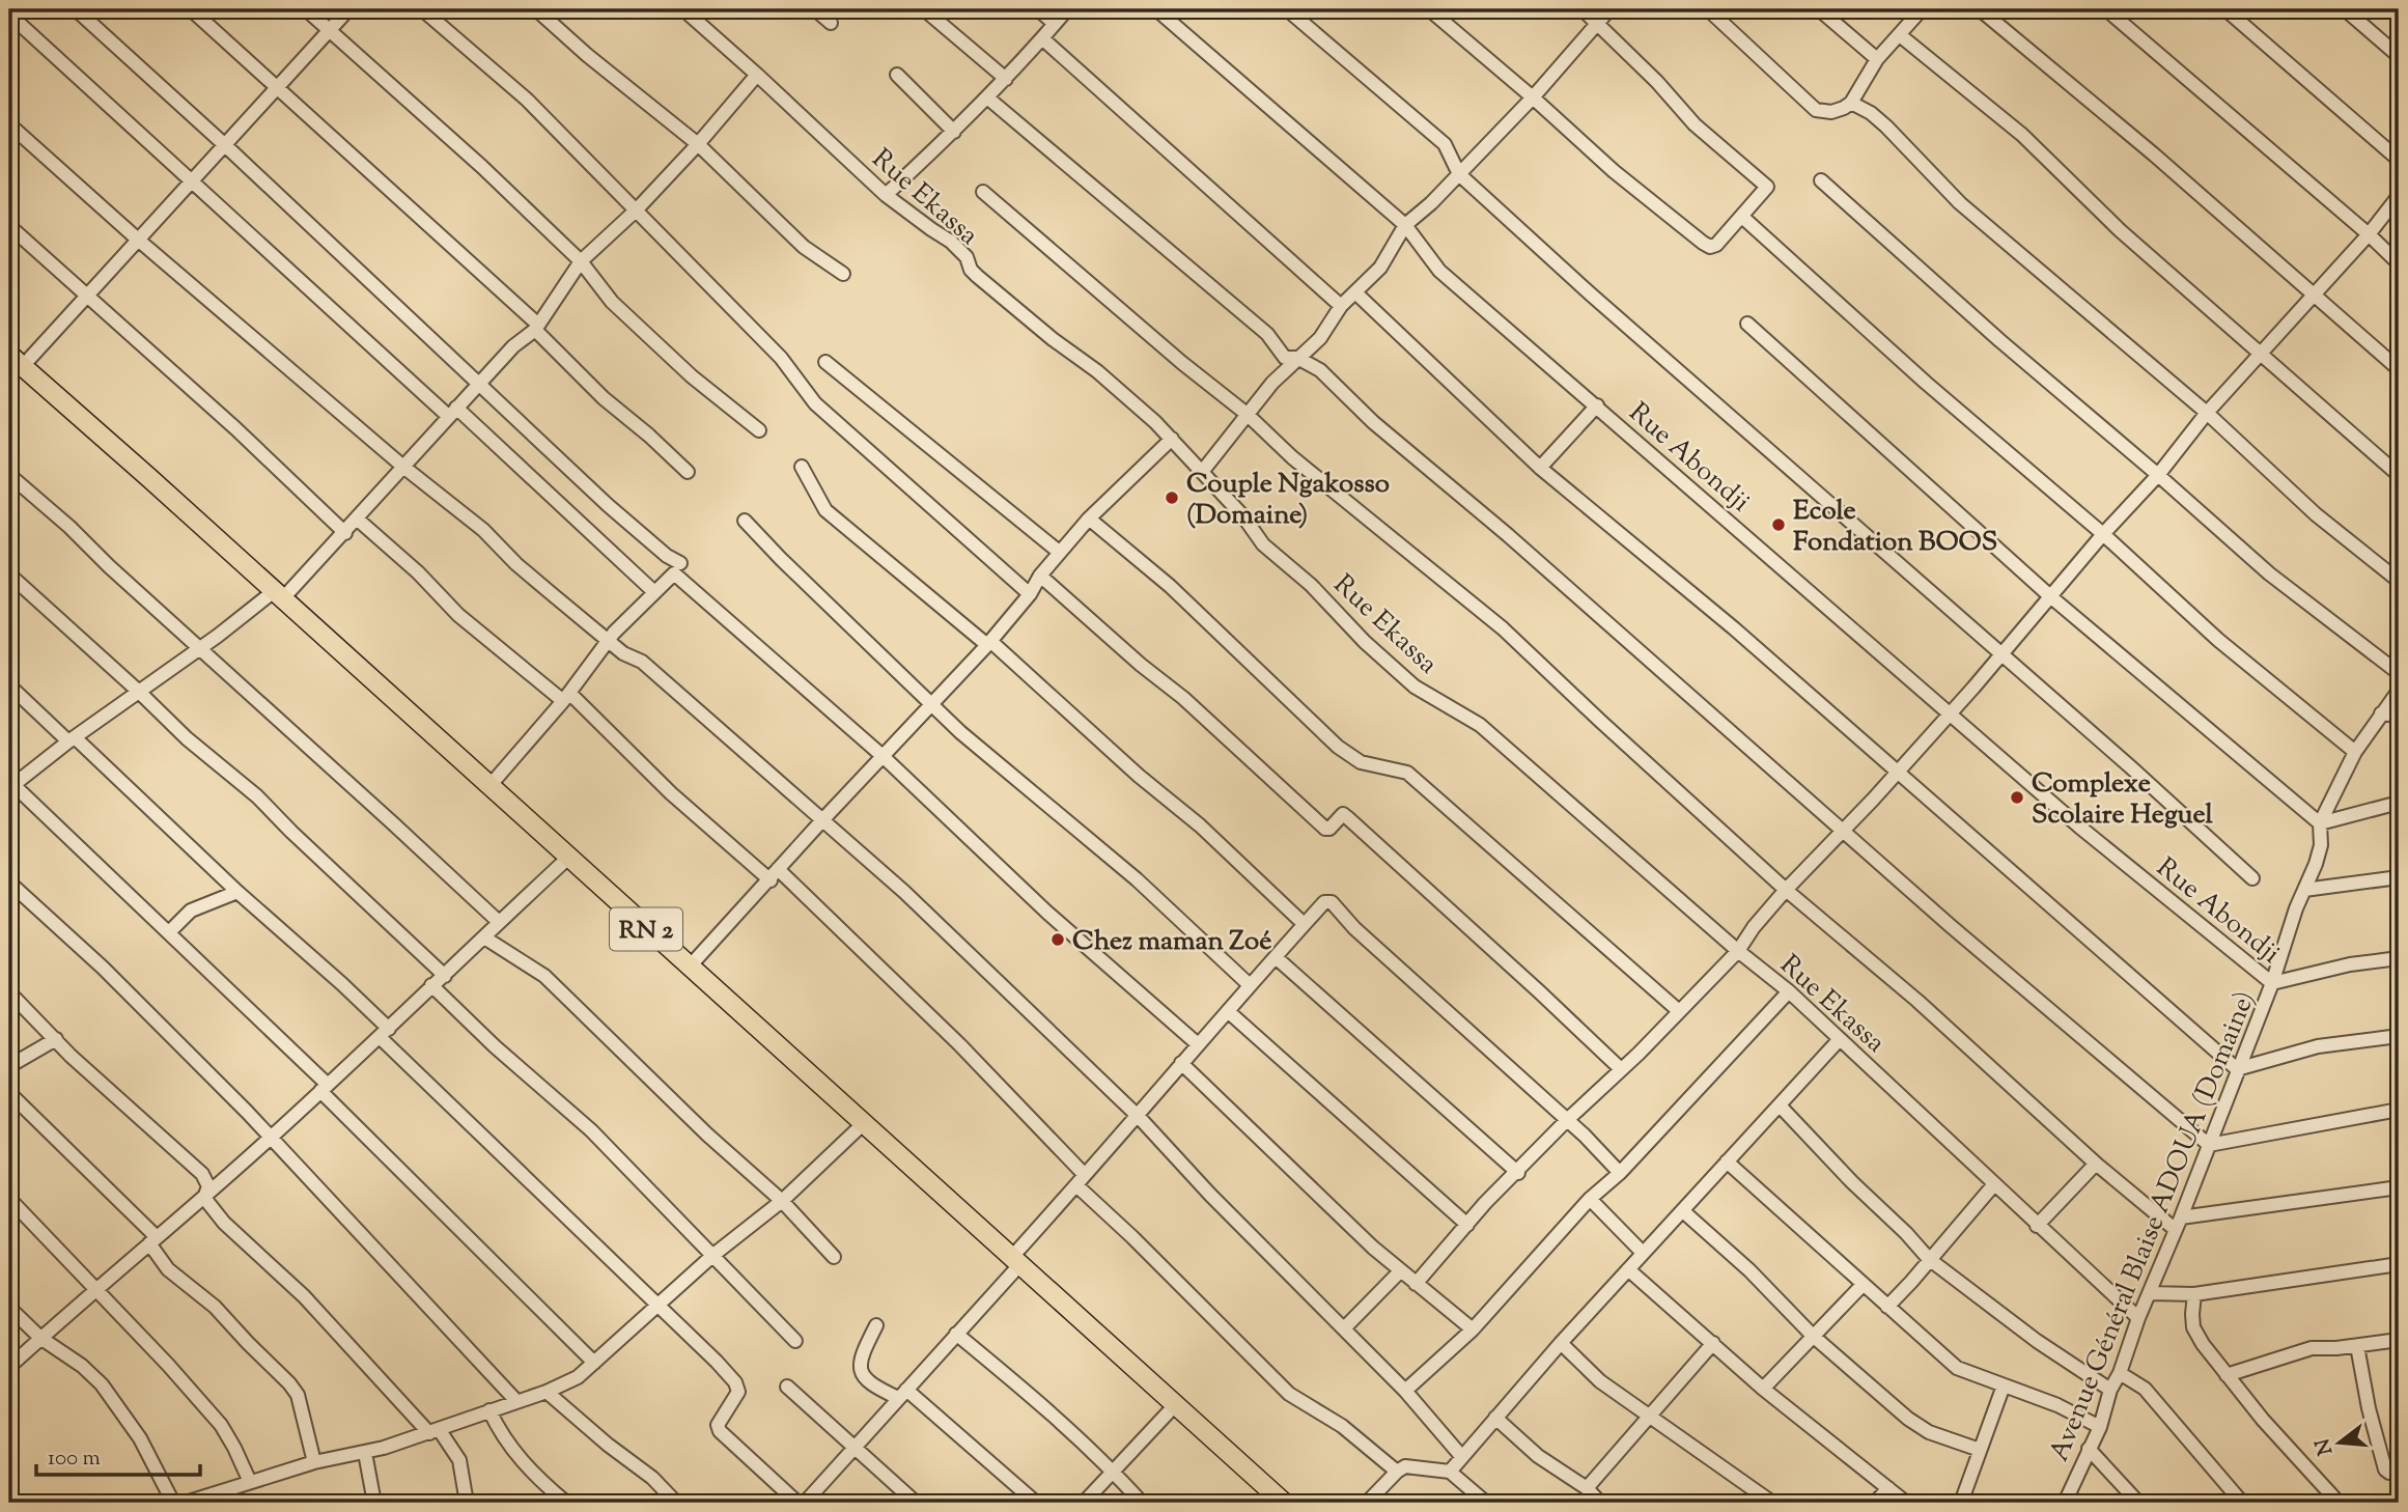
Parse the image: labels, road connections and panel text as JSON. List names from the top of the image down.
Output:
{
  "streets": {
    "highway": ["RN 2"],
    "street": ["Rue Ekassa", "Rue Abondji", "Avenue Général Blaise ADOUA (Domaine)"]
  },
  "crossings": [
    ["Rue Ekassa", "Avenue Général Blaise ADOUA (Domaine)"],
    ["Rue Abondji", "Avenue Général Blaise ADOUA (Domaine)"]
  ],
  "places": [
    "Couple Ngakosso (Domaine)",
    "Ecole Fondation BOOS",
    "Complexe Scolaire Heguel",
    "Chez maman Zoé"
  ],
  "scale_bar": "100 m",
  "north": "left"
}
